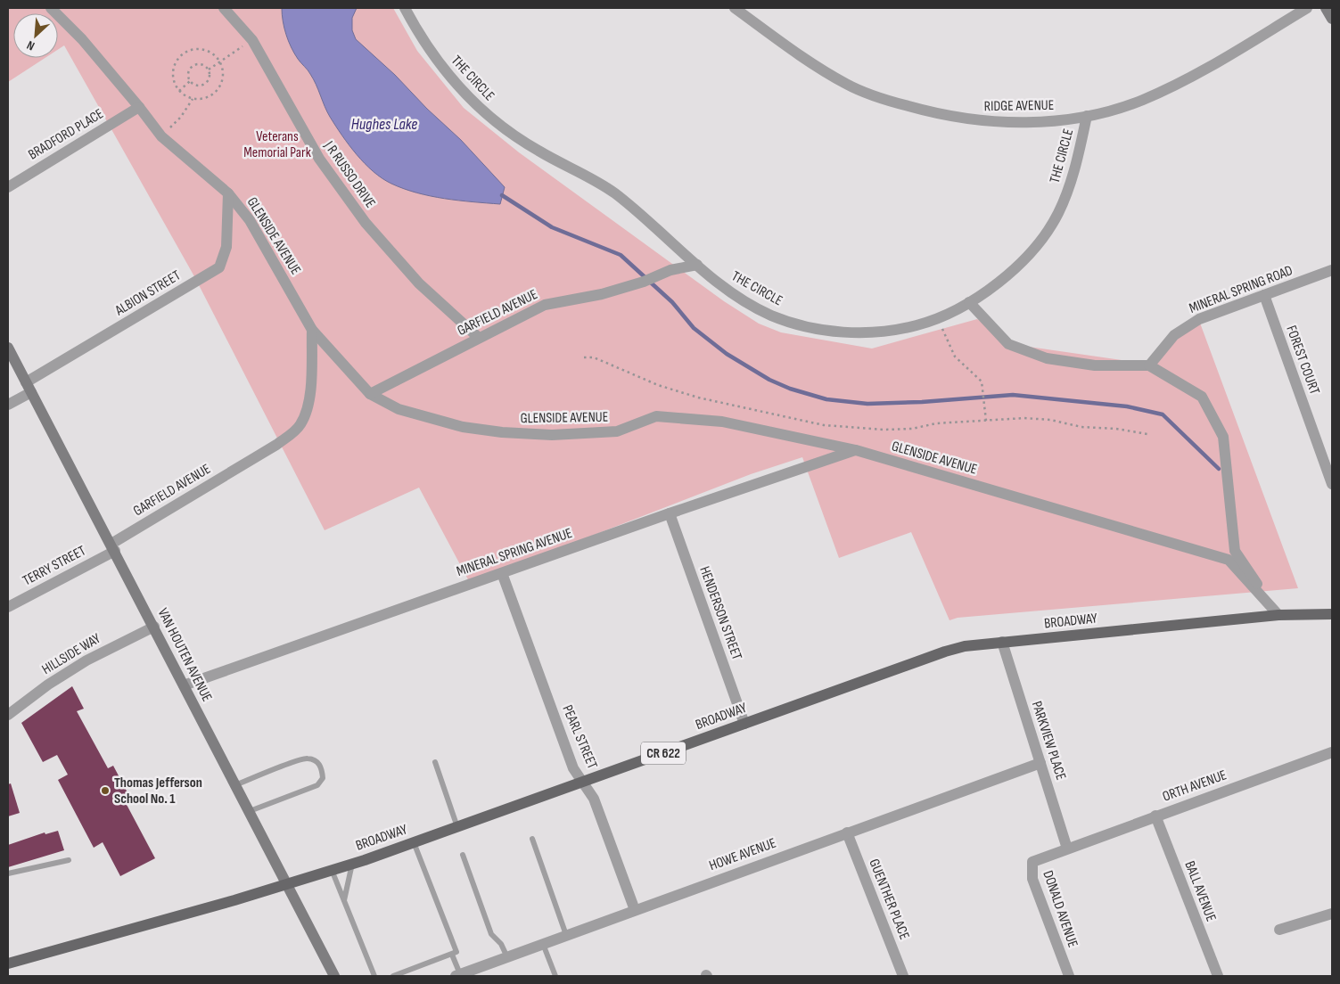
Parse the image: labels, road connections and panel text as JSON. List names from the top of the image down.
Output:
{
  "streets": {
    "main road": ["BROADWAY", "VAN HOUTEN AVENUE", "CR 622"],
    "street": [
      "THE CIRCLE",
      "RIDGE AVENUE",
      "BRADFORD PLACE",
      "J R RUSSO DRIVE",
      "GLENSIDE AVENUE",
      "MINERAL SPRING ROAD",
      "ALBION STREET",
      "GARFIELD AVENUE",
      "FOREST COURT",
      "MINERAL SPRING AVENUE",
      "TERRY STREET",
      "HENDERSON STREET",
      "HILLSIDE WAY",
      "PEARL STREET",
      "PARKVIEW PLACE",
      "ORTH AVENUE",
      "HOWE AVENUE",
      "BALL AVENUE",
      "GUENTHER PLACE",
      "DONALD AVENUE"
    ]
  },
  "crossings": [
    ["THE CIRCLE", "RIDGE AVENUE"],
    ["THE CIRCLE", "GARFIELD AVENUE"],
    ["BRADFORD PLACE", "GLENSIDE AVENUE"],
    ["J R RUSSO DRIVE", "GARFIELD AVENUE"],
    ["GLENSIDE AVENUE", "ALBION STREET"],
    ["GLENSIDE AVENUE", "GARFIELD AVENUE"],
    ["GLENSIDE AVENUE", "MINERAL SPRING AVENUE"],
    ["GLENSIDE AVENUE", "BROADWAY"],
    ["MINERAL SPRING ROAD", "FOREST COURT"],
    ["ALBION STREET", "VAN HOUTEN AVENUE"],
    ["GARFIELD AVENUE", "TERRY STREET"],
    ["GARFIELD AVENUE", "VAN HOUTEN AVENUE"],
    ["MINERAL SPRING AVENUE", "HENDERSON STREET"],
    ["MINERAL SPRING AVENUE", "VAN HOUTEN AVENUE"],
    ["MINERAL SPRING AVENUE", "PEARL STREET"],
    ["TERRY STREET", "VAN HOUTEN AVENUE"],
    ["HENDERSON STREET", "BROADWAY"],
    ["BROADWAY", "VAN HOUTEN AVENUE"],
    ["BROADWAY", "PEARL STREET"],
    ["BROADWAY", "PARKVIEW PLACE"],
    ["HILLSIDE WAY", "VAN HOUTEN AVENUE"],
    ["PEARL STREET", "HOWE AVENUE"],
    ["PARKVIEW PLACE", "ORTH AVENUE"],
    ["PARKVIEW PLACE", "HOWE AVENUE"],
    ["PARKVIEW PLACE", "DONALD AVENUE"],
    ["ORTH AVENUE", "BALL AVENUE"],
    ["ORTH AVENUE", "DONALD AVENUE"],
    ["HOWE AVENUE", "GUENTHER PLACE"]
  ],
  "water": ["Hughes Lake"],
  "parks": ["Veterans Memorial Park"],
  "places": ["Thomas Jefferson School No. 1"],
  "north": "bottom left"
}
